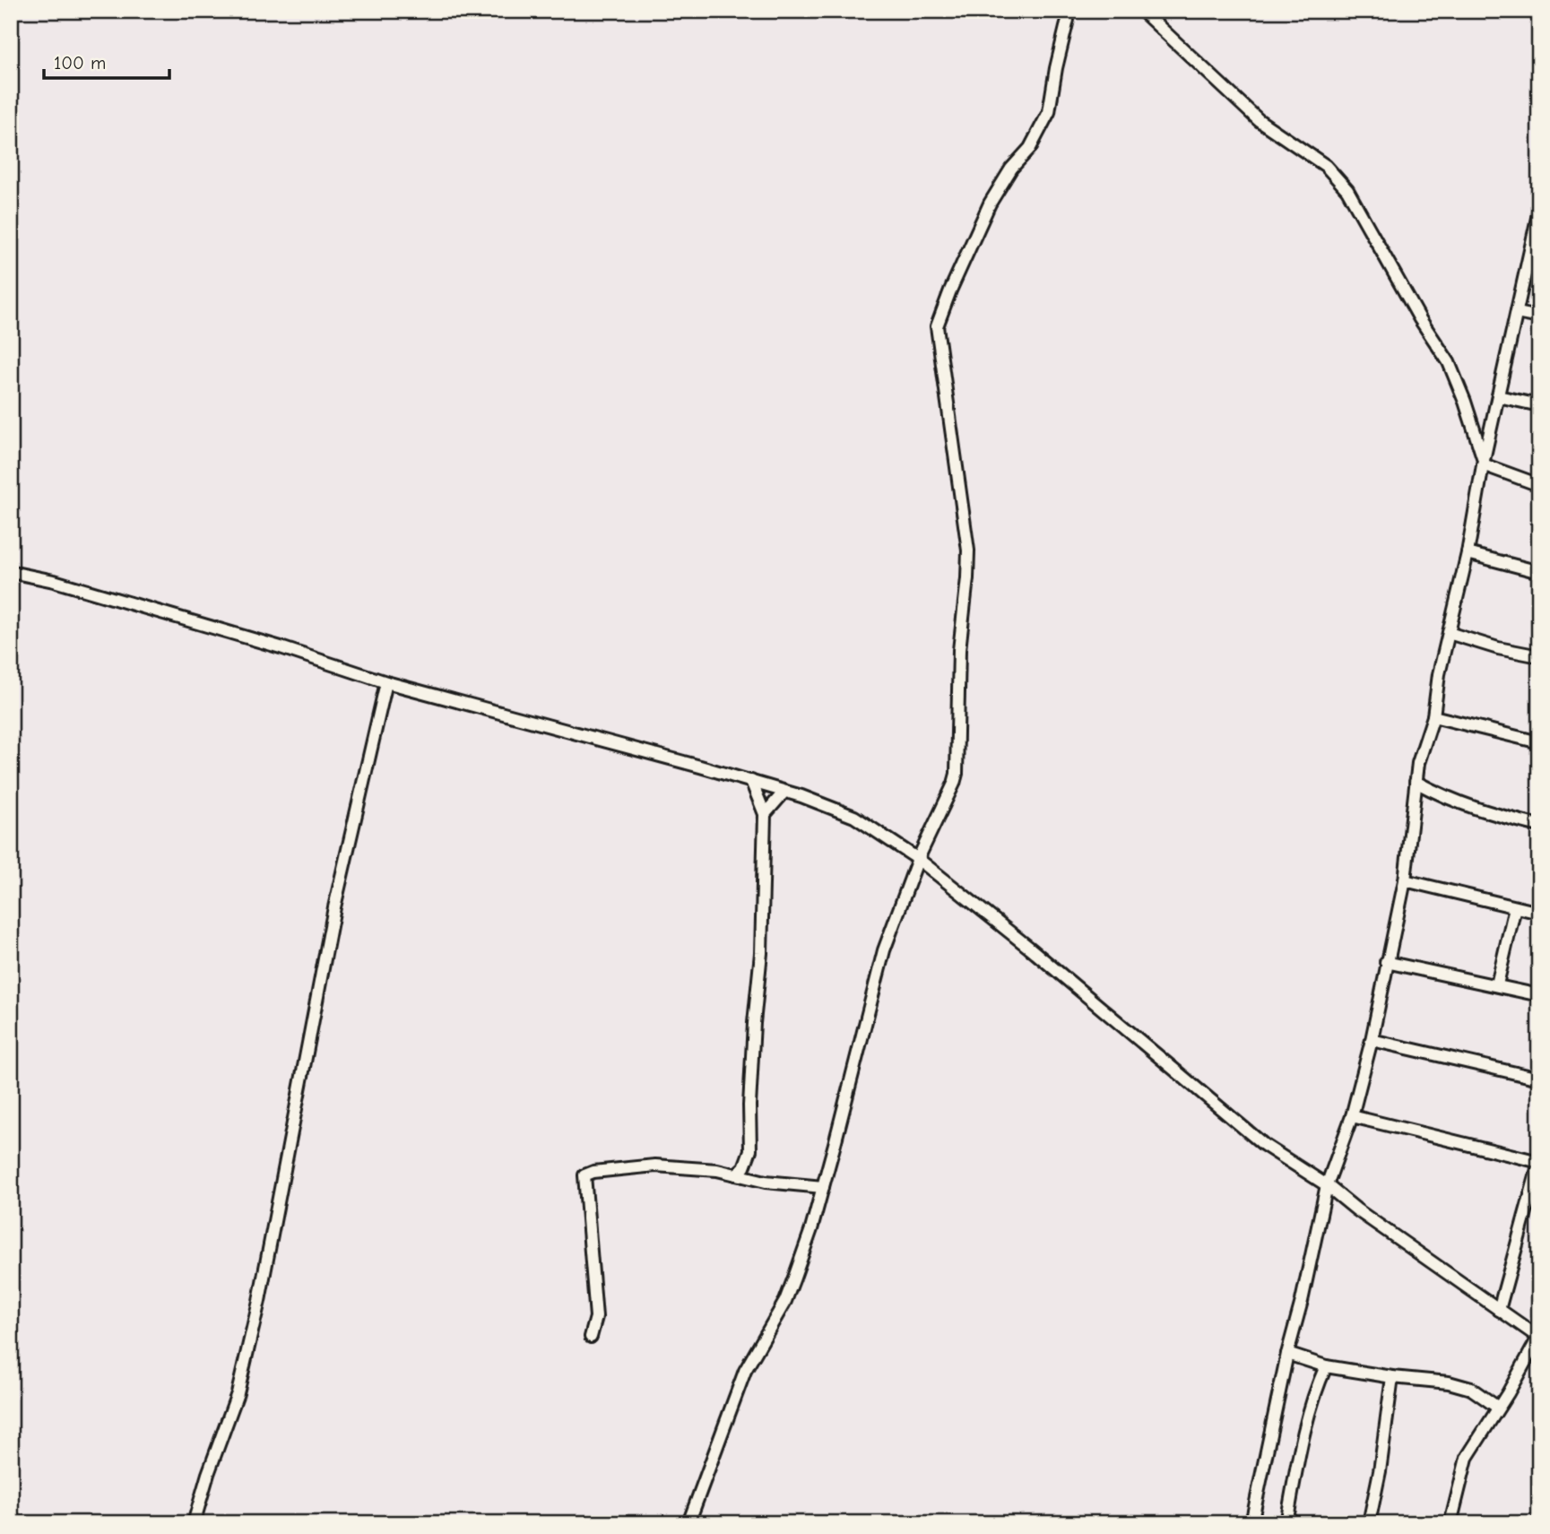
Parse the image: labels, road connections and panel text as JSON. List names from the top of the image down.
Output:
{
  "scale_bar": "100 m"
}
